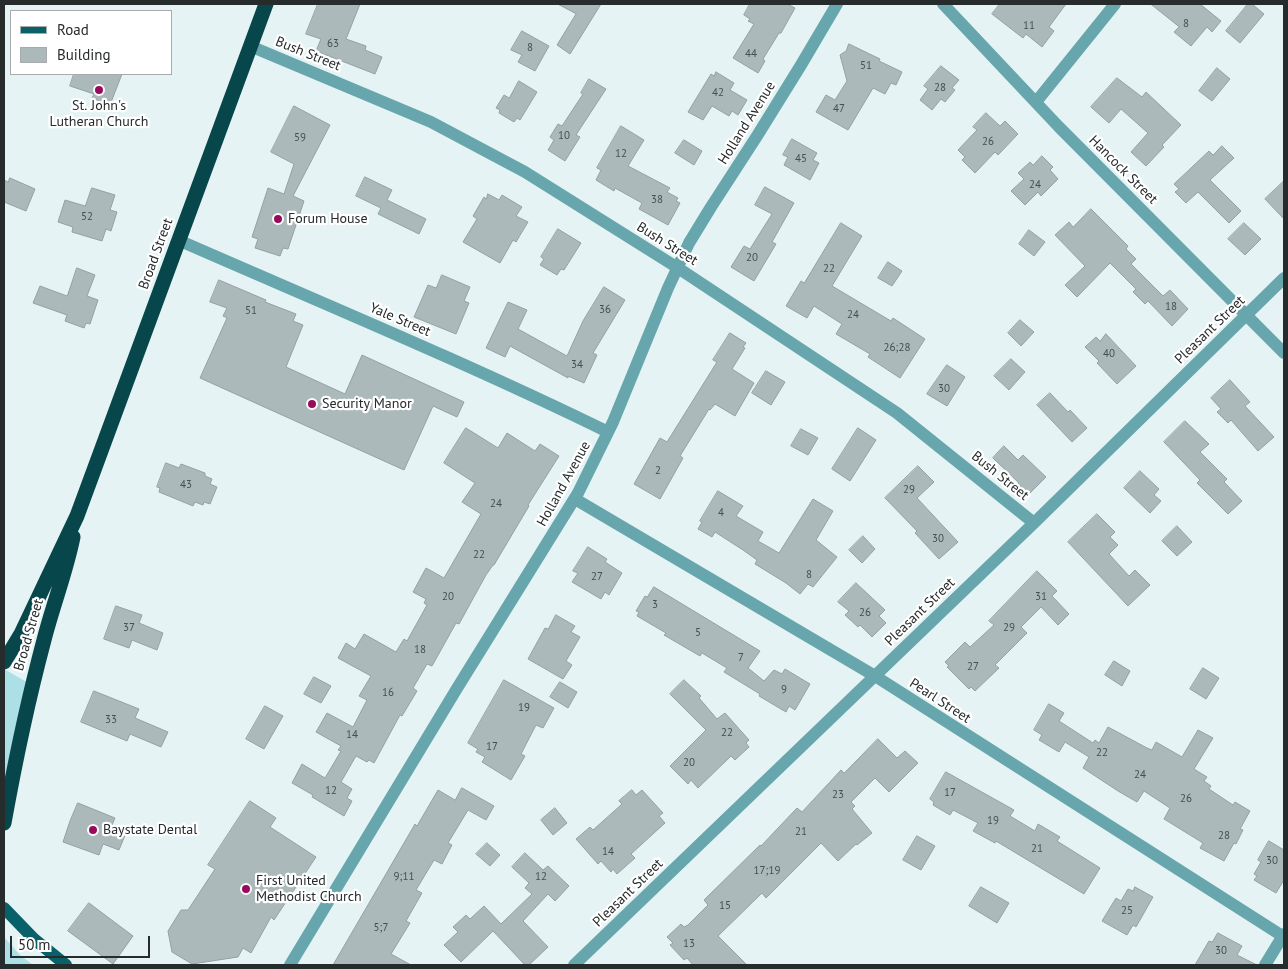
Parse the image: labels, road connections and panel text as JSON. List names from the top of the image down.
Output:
{
  "streets": {
    "highway": ["Broad Street"],
    "street": [
      "Bush Street",
      "Holland Avenue",
      "Hancock Street",
      "Yale Street",
      "Pleasant Street",
      "Pearl Street"
    ]
  },
  "crossings": [
    ["Bush Street", "Holland Avenue"],
    ["Bush Street", "Broad Street"],
    ["Bush Street", "Pleasant Street"],
    ["Holland Avenue", "Yale Street"],
    ["Holland Avenue", "Pearl Street"],
    ["Hancock Street", "Pleasant Street"],
    ["Broad Street", "Yale Street"],
    ["Pleasant Street", "Pearl Street"]
  ],
  "places": [
    "St. John's Lutheran Church",
    "Forum House",
    "Security Manor",
    "Baystate Dental",
    "First United Methodist Church"
  ],
  "house_numbers": [
    "8",
    "11",
    "63",
    "8",
    "44",
    "51",
    "28",
    "42",
    "47",
    "10",
    "59",
    "26",
    "12",
    "45",
    "24",
    "38",
    "52",
    "20",
    "22",
    "18",
    "36",
    "51",
    "24",
    "26;28",
    "40",
    "34",
    "30",
    "2",
    "43",
    "29",
    "24",
    "4",
    "30",
    "22",
    "8",
    "27",
    "20",
    "31",
    "3",
    "26",
    "37",
    "29",
    "5",
    "18",
    "7",
    "27",
    "9",
    "16",
    "19",
    "33",
    "22",
    "14",
    "17",
    "22",
    "20",
    "24",
    "12",
    "17",
    "23",
    "26",
    "19",
    "21",
    "28",
    "21",
    "14",
    "30",
    "17;19",
    "9;11",
    "12",
    "15",
    "25",
    "5;7",
    "13",
    "30"
  ],
  "legend": ["Road", "Building"],
  "scale_bar": "50 m"
}
